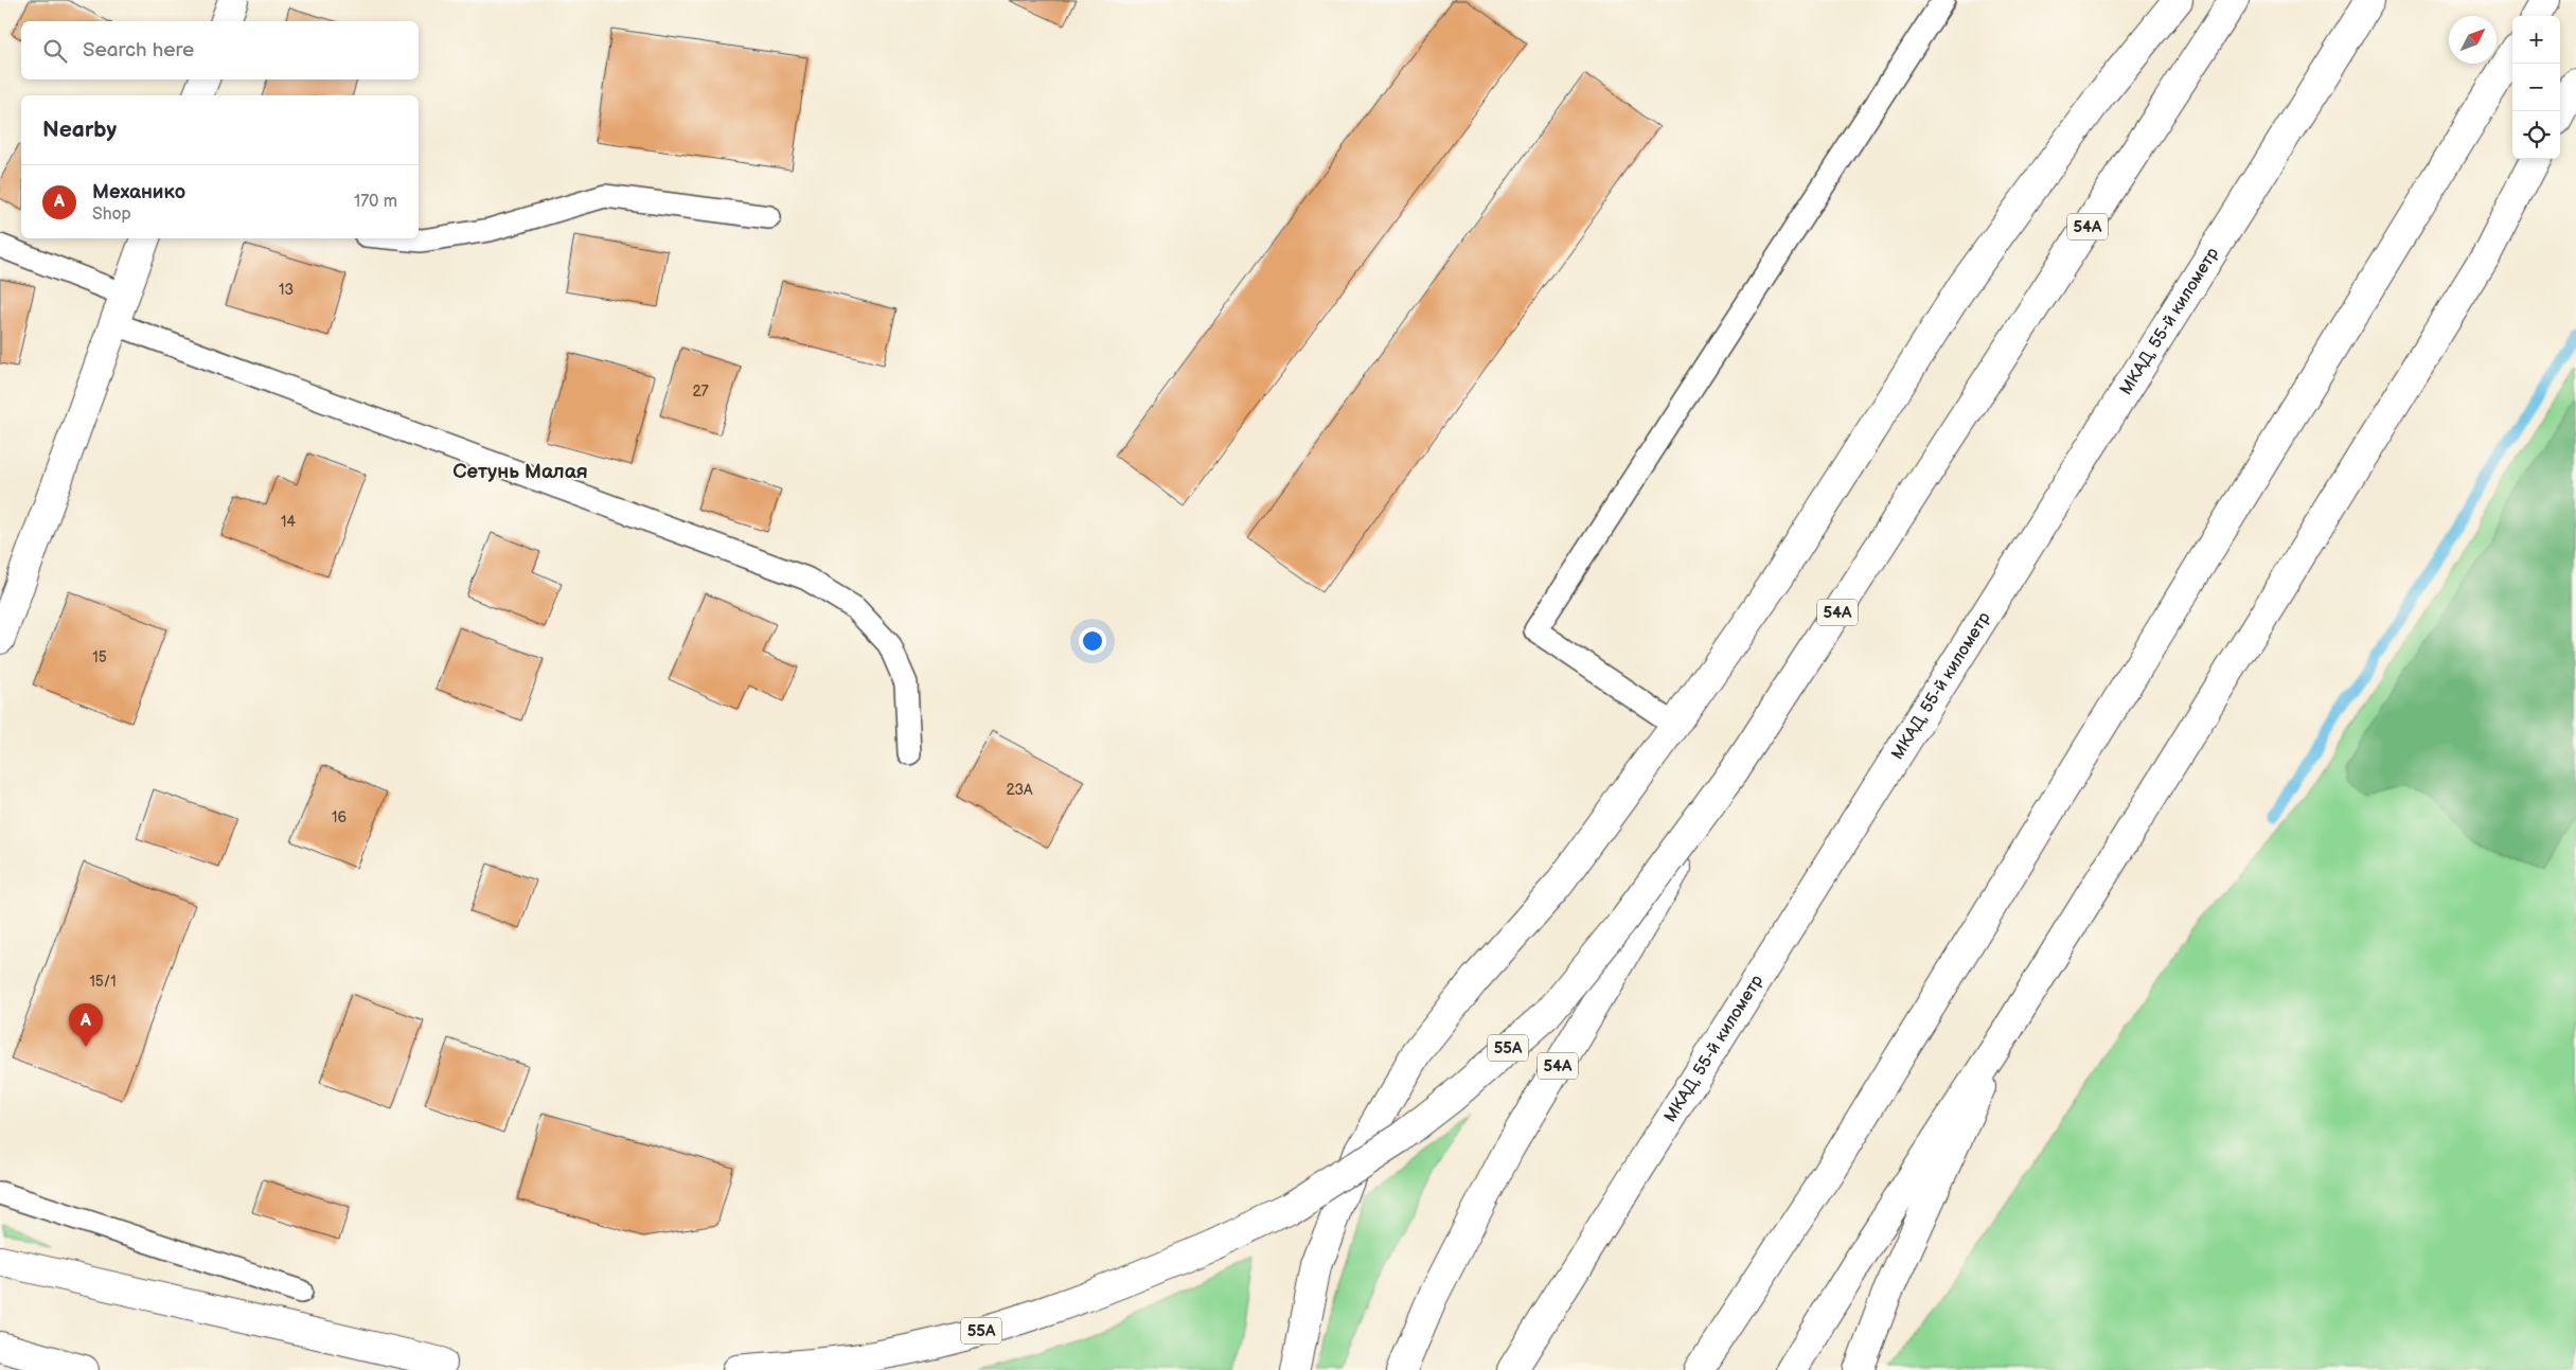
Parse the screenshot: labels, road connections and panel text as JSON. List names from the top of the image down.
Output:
{
  "streets": {
    "main road": ["54А", "МКАД, 55-й километр", "55А"]
  },
  "crossings": [
    ["54А", "55А"]
  ],
  "districts": ["Сетунь Малая"],
  "house_numbers": [
    "13",
    "27",
    "14",
    "15",
    "23А",
    "16",
    "15/1"
  ],
  "north": "top right",
  "page": {
    "map_buttons": ["+", "−"],
    "search": "Search here",
    "heading": "Nearby",
    "list": [
      {
        "mark": "A",
        "name": "Механико",
        "note": "Shop",
        "value": "170 m"
      }
    ],
    "pins": "A"
  }
}
